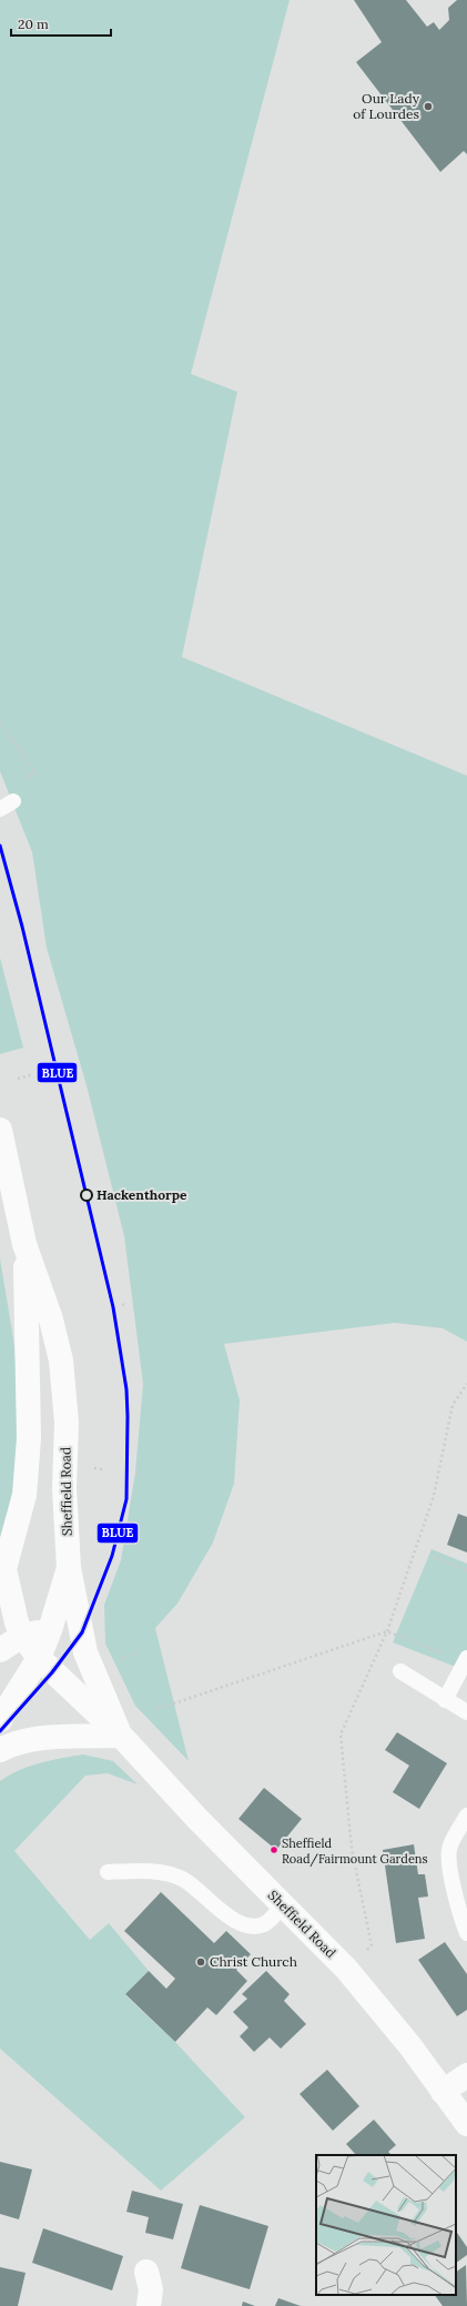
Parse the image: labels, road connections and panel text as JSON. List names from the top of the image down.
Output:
{
  "streets": {
    "street": ["Sheffield Road"]
  },
  "places": [
    "Our Lady of Lourdes",
    "Hackenthorpe",
    "Sheffield Road/Fairmount Gardens",
    "Christ Church"
  ],
  "lines": ["transit line BLUE"],
  "scale_bar": "20 m"
}
